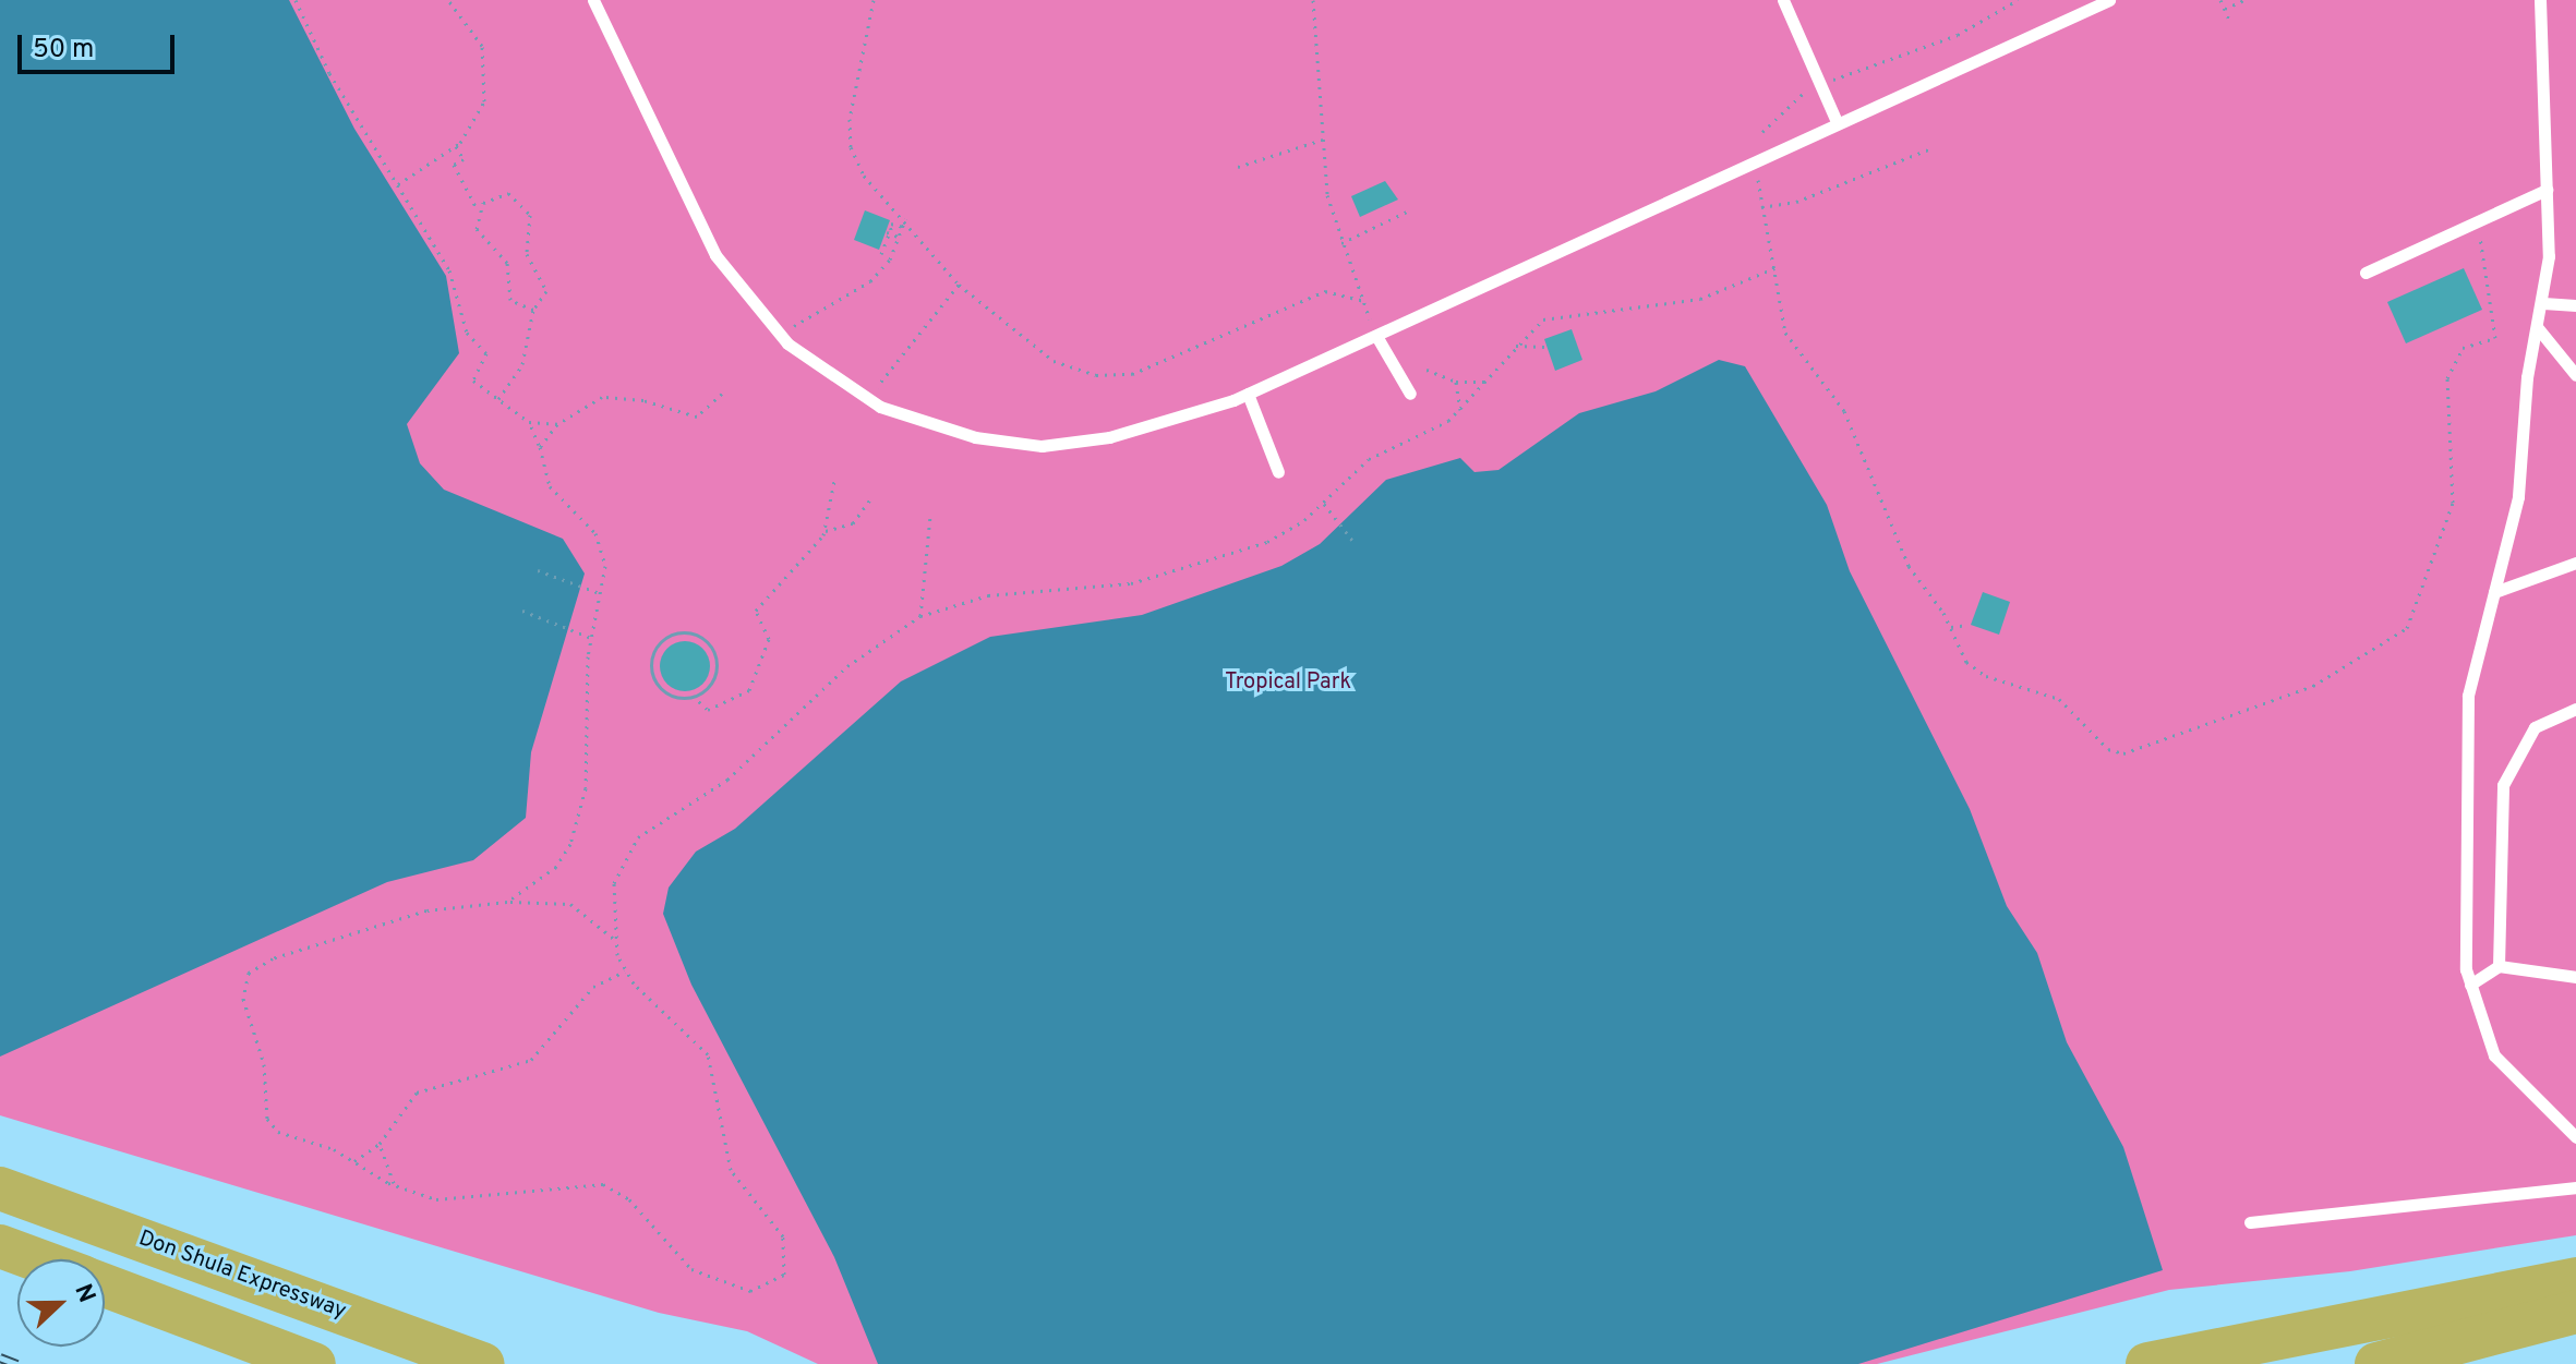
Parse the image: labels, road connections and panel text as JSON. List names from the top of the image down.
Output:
{
  "streets": {
    "highway": ["Don Shula Expressway"]
  },
  "parks": ["Tropical Park"],
  "scale_bar": "50 m",
  "north": "right"
}
